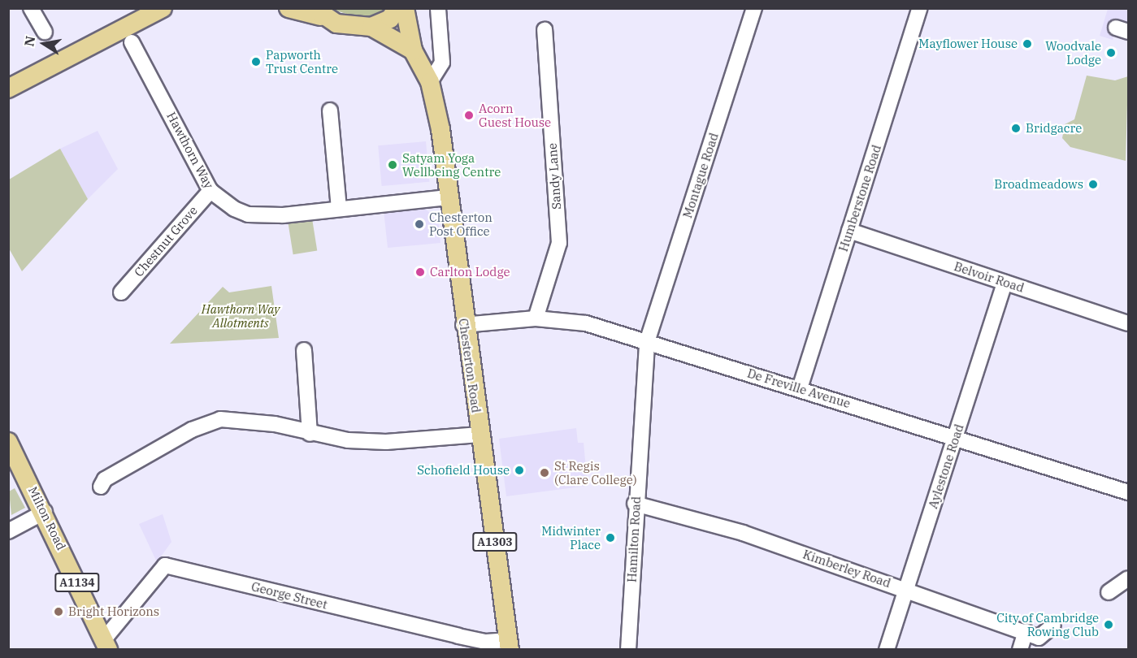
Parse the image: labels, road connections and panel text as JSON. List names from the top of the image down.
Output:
{
  "streets": {
    "main road": [
      "Chesterton Road",
      "Milton Road",
      "A1303",
      "A1134"
    ],
    "street": [
      "Hawthorn Way",
      "Montague Road",
      "Sandy Lane",
      "Humberstone Road",
      "Chestnut Grove",
      "Belvoir Road",
      "De Freville Avenue",
      "Aylestone Road",
      "Hamilton Road",
      "Kimberley Road",
      "George Street"
    ]
  },
  "crossings": [
    ["Hawthorn Way", "Chestnut Grove"],
    ["Hawthorn Way", "Chesterton Road"],
    ["Montague Road", "De Freville Avenue"],
    ["Montague Road", "Hamilton Road"],
    ["Sandy Lane", "De Freville Avenue"],
    ["Humberstone Road", "Belvoir Road"],
    ["Humberstone Road", "De Freville Avenue"],
    ["Belvoir Road", "Aylestone Road"],
    ["Chesterton Road", "De Freville Avenue"],
    ["Chesterton Road", "George Street"],
    ["De Freville Avenue", "Aylestone Road"],
    ["De Freville Avenue", "Hamilton Road"],
    ["Aylestone Road", "Kimberley Road"],
    ["Milton Road", "George Street"],
    ["Hamilton Road", "Kimberley Road"]
  ],
  "parks": ["Hawthorn Way Allotments"],
  "places": [
    "Mayflower House",
    "Woodvale Lodge",
    "Papworth Trust Centre",
    "Acorn Guest House",
    "Bridgacre",
    "Satyam Yoga Wellbeing Centre",
    "Broadmeadows",
    "Chesterton Post Office",
    "Carlton Lodge",
    "Schofield House",
    "St Regis (Clare College)",
    "Midwinter Place",
    "Bright Horizons",
    "City of Cambridge Rowing Club"
  ],
  "north": "left"
}
